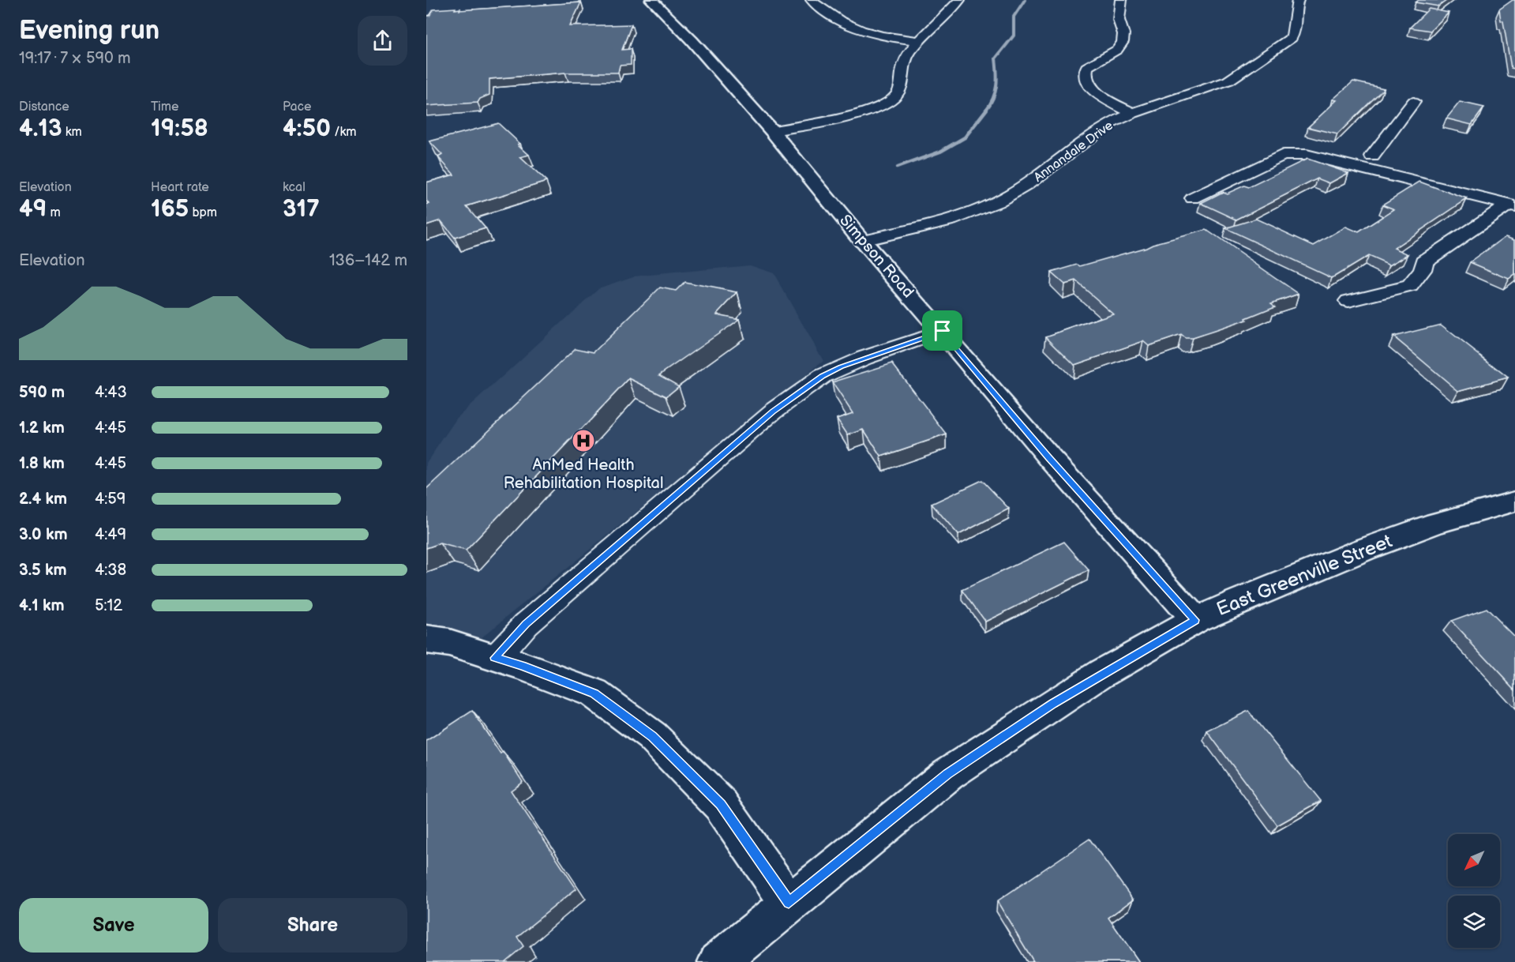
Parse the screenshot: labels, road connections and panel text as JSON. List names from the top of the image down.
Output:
{
  "streets": {
    "street": ["Annandale Drive", "Simpson Road", "East Greenville Street"]
  },
  "crossings": [
    ["Annandale Drive", "Simpson Road"],
    ["Simpson Road", "East Greenville Street"]
  ],
  "places": {
    "hospital": ["AnMed Health Rehabilitation Hospital"]
  },
  "north": "bottom left",
  "page": {
    "heading": ["Evening run", "19:17 · 7 × 590 m"],
    "stats": [
      ["Distance", "4.13 km"],
      ["Time", "19:58"],
      ["Pace", "4:50 /km"],
      ["Elevation", "49 m"],
      ["Heart rate", "165 bpm"],
      ["kcal", "317"]
    ],
    "chart": ["Elevation", "136–142 m"],
    "list": [
      {
        "name": "590 m",
        "note": "4:43"
      },
      {
        "name": "1.2 km",
        "note": "4:45"
      },
      {
        "name": "1.8 km",
        "note": "4:45"
      },
      {
        "name": "2.4 km",
        "note": "4:59"
      },
      {
        "name": "3.0 km",
        "note": "4:49"
      },
      {
        "name": "3.5 km",
        "note": "4:38"
      },
      {
        "name": "4.1 km",
        "note": "5:12"
      }
    ],
    "buttons": ["Save", "Share"]
  }
}
